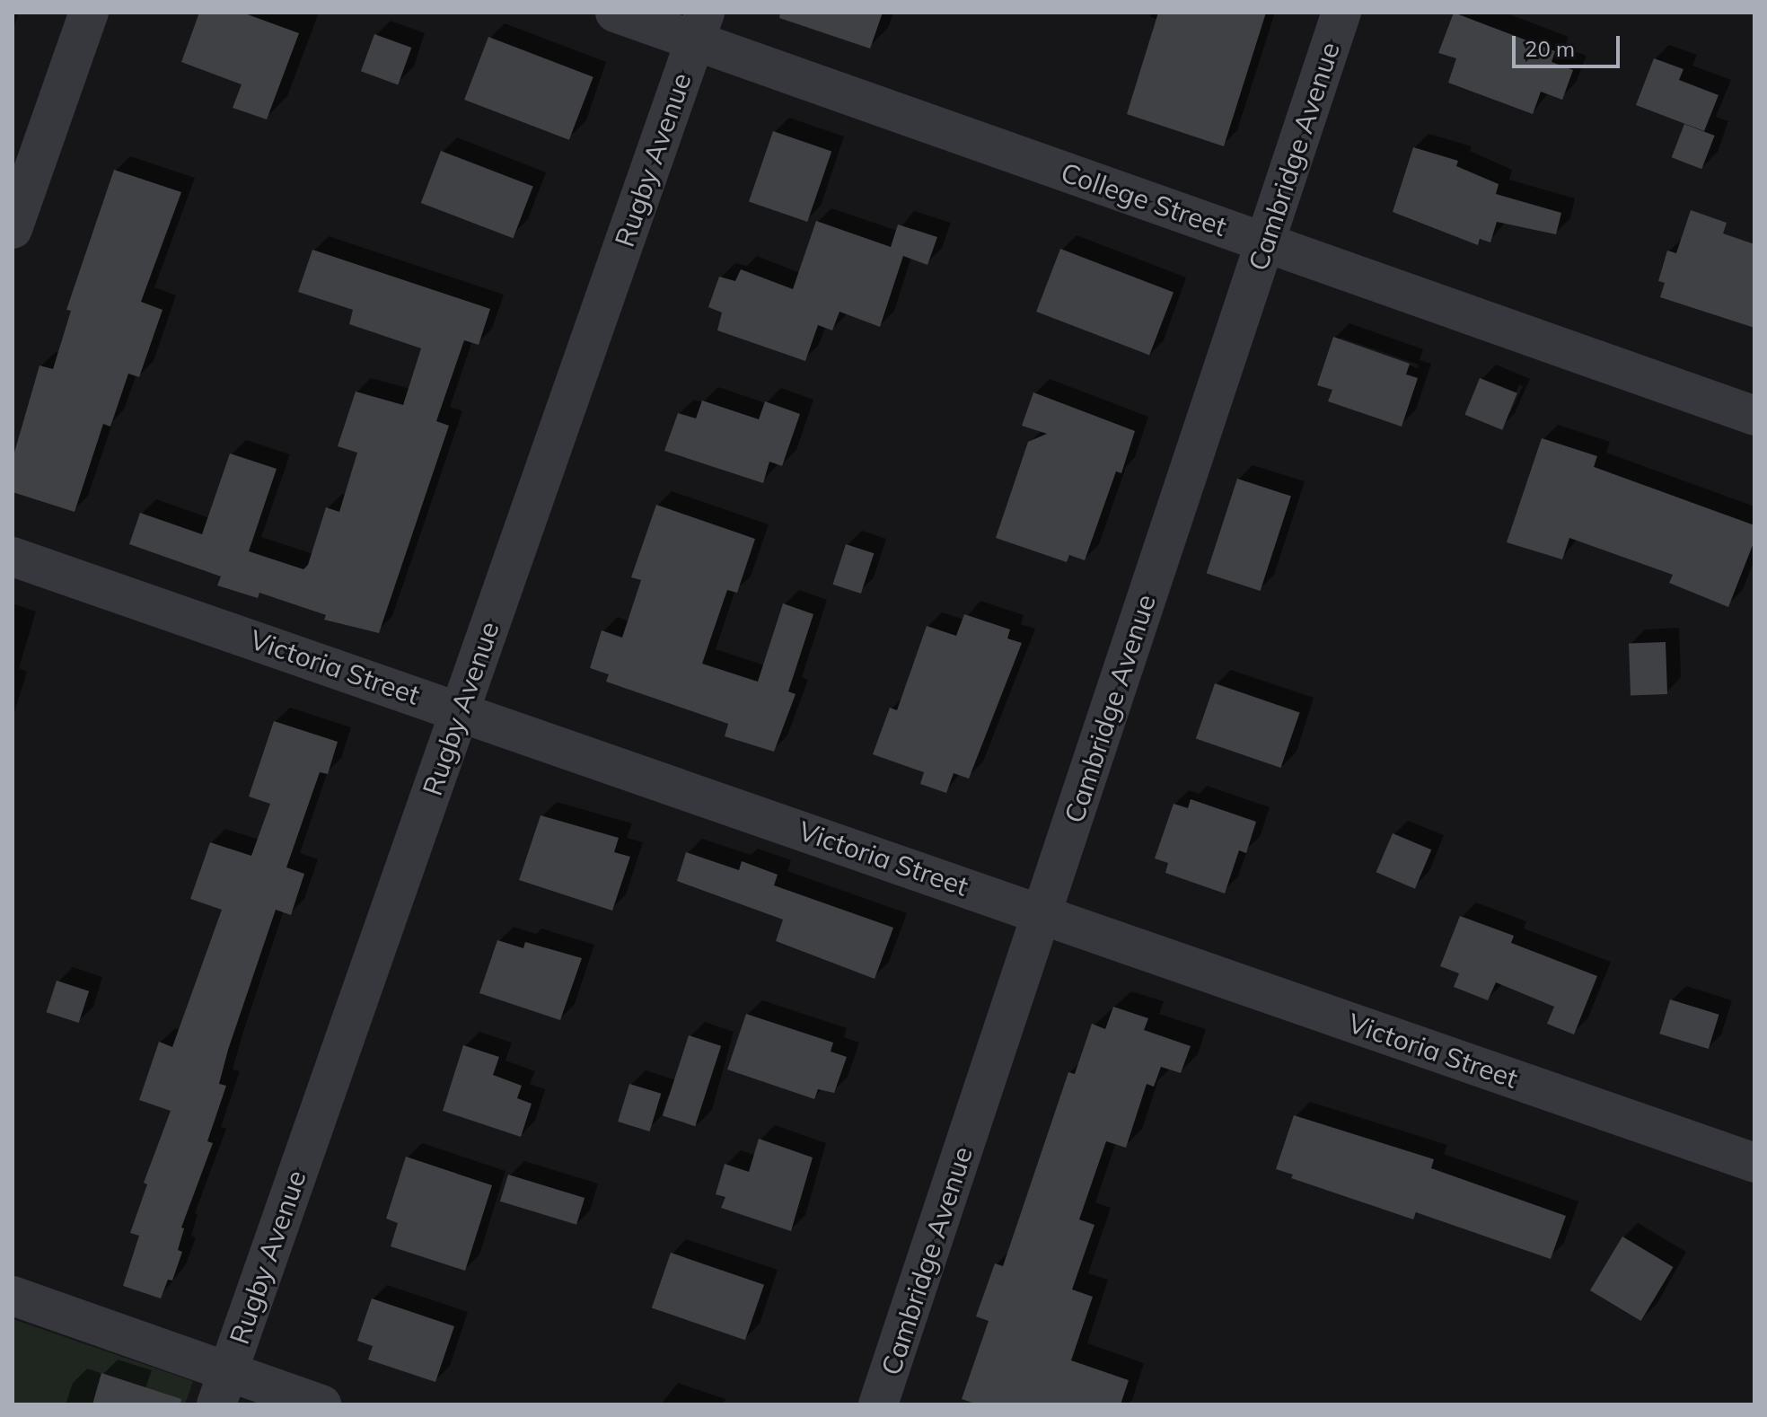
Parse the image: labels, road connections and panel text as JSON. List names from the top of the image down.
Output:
{
  "streets": {
    "street": [
      "Cambridge Avenue",
      "Rugby Avenue",
      "College Street",
      "Victoria Street"
    ]
  },
  "crossings": [
    ["Cambridge Avenue", "College Street"],
    ["Cambridge Avenue", "Victoria Street"],
    ["Rugby Avenue", "College Street"],
    ["Rugby Avenue", "Victoria Street"]
  ],
  "scale_bar": "20 m"
}
